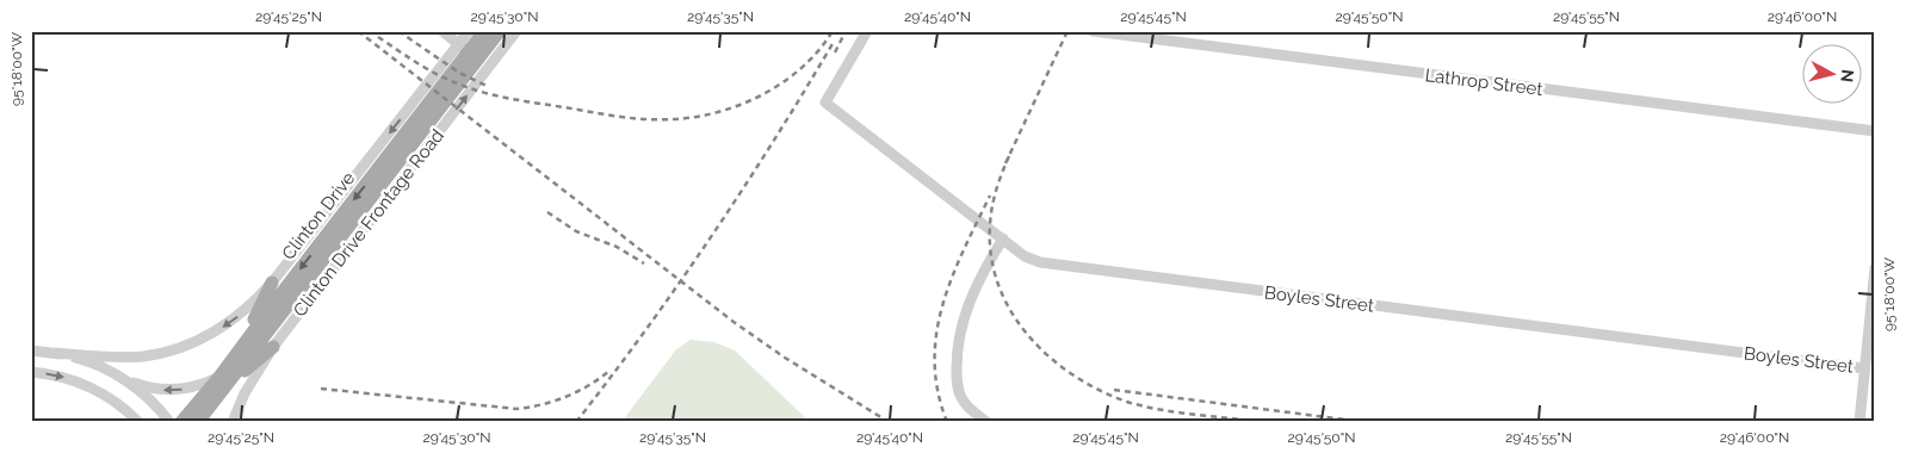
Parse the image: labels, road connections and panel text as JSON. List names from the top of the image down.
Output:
{
  "streets": {
    "main road": ["Clinton Drive"],
    "street": ["Lathrop Street", "Clinton Drive Frontage Road", "Boyles Street"]
  },
  "north": "right",
  "coordinates": [
    "29°45'25\"N",
    "29°45'30\"N",
    "29°45'35\"N",
    "29°45'40\"N",
    "29°45'45\"N",
    "29°45'50\"N",
    "29°45'55\"N",
    "29°46'00\"N",
    "95°18'00\"W"
  ]
}
